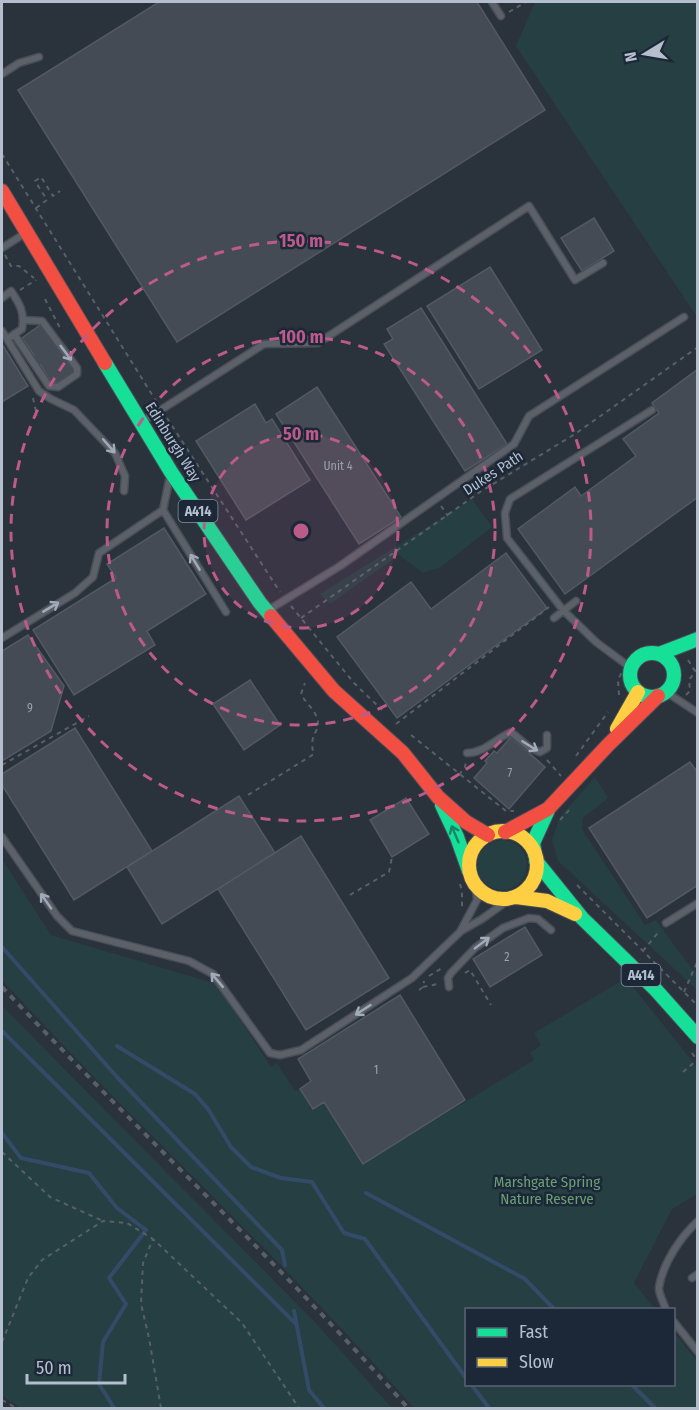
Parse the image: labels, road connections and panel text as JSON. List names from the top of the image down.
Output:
{
  "streets": {
    "main road": ["Edinburgh Way", "A414"],
    "path": ["Dukes Path"]
  },
  "crossings": [
    ["Edinburgh Way", "A414"]
  ],
  "parks": ["Marshgate Spring Nature Reserve"],
  "house_numbers": [
    "Unit 4",
    "9",
    "7",
    "2",
    "1"
  ],
  "legend": ["Fast", "Slow"],
  "scale_bar": "50 m",
  "north": "left",
  "rings": ["150 m", "100 m", "50 m"]
}
